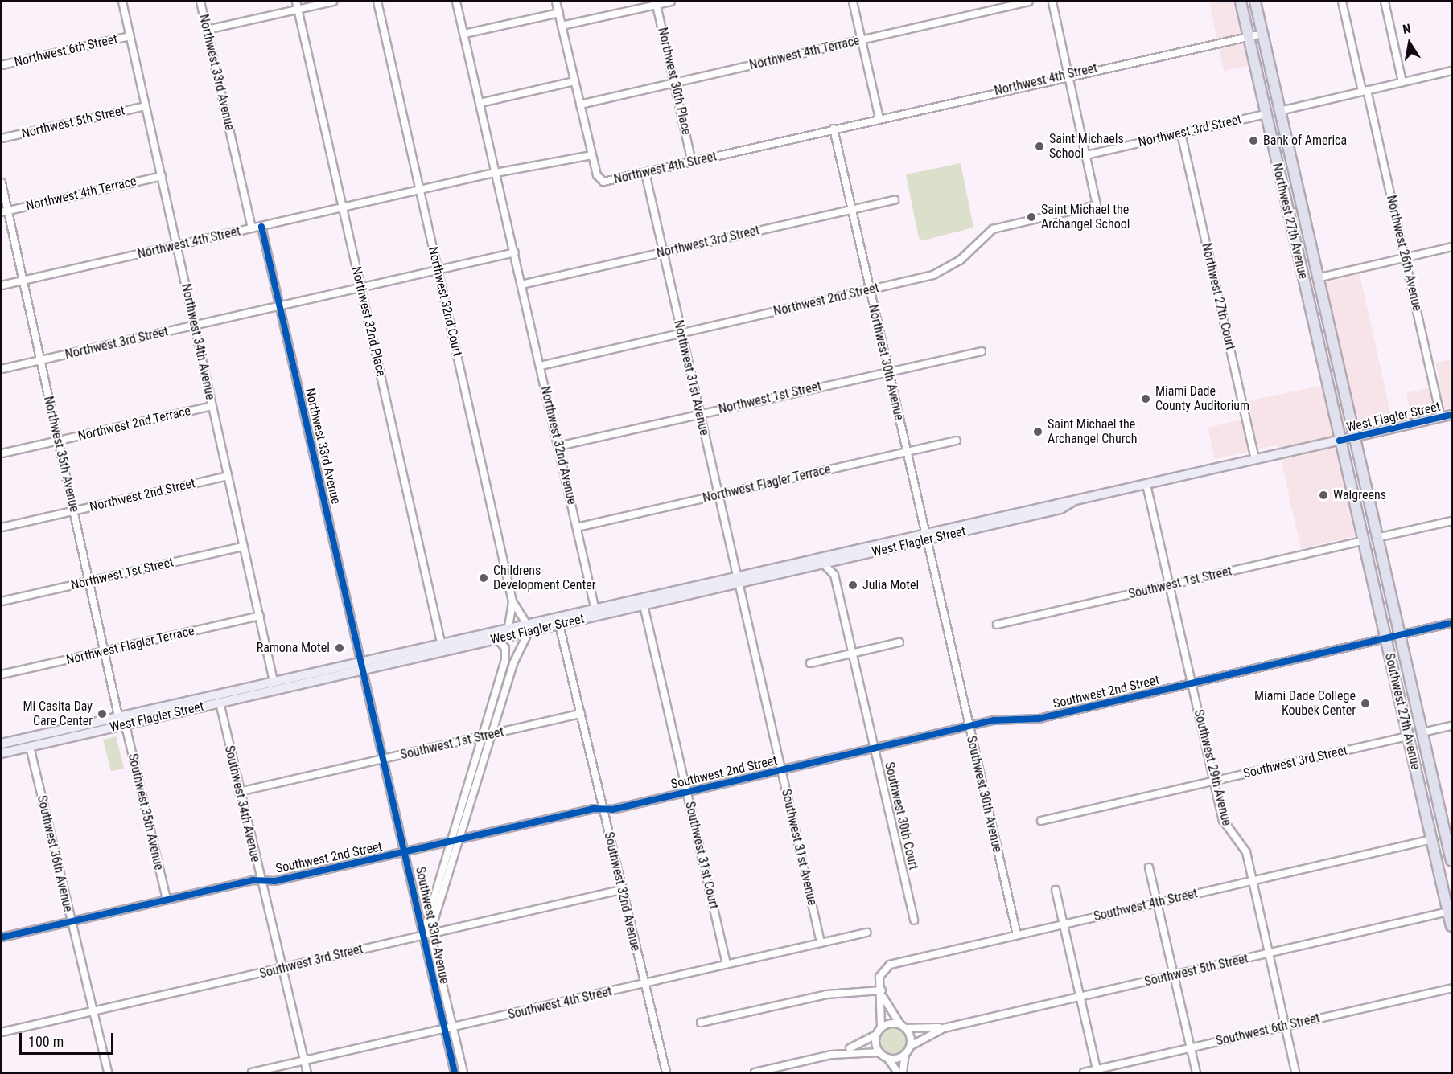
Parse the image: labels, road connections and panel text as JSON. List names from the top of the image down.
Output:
{
  "streets": {
    "highway": ["Northwest 27th Avenue", "Southwest 27th Avenue"],
    "main road": ["West Flagler Street"],
    "street": [
      "Northwest 6th Street",
      "Northwest 4th Terrace",
      "Northwest 33rd Avenue",
      "Northwest 4th Street",
      "Northwest 30th Place",
      "Northwest 5th Street",
      "Northwest 3rd Street",
      "Northwest 26th Avenue",
      "Northwest 27th Court",
      "Northwest 2nd Street",
      "Northwest 32nd Court",
      "Northwest 32nd Place",
      "Northwest 34th Avenue",
      "Northwest 30th Avenue",
      "Northwest 31st Avenue",
      "Northwest 1st Street",
      "Northwest 2nd Terrace",
      "Northwest 32nd Avenue",
      "Northwest 35th Avenue",
      "Northwest Flagler Terrace",
      "Southwest 1st Street",
      "Southwest 2nd Street",
      "Southwest 3rd Street",
      "Southwest 29th Avenue",
      "Southwest 30th Avenue",
      "Southwest 34th Avenue",
      "Southwest 35th Avenue",
      "Southwest 30th Court",
      "Southwest 31st Avenue",
      "Southwest 36th Avenue",
      "Southwest 31st Court",
      "Southwest 32nd Avenue",
      "Southwest 4th Street",
      "Southwest 33rd Avenue",
      "Southwest 5th Street",
      "Southwest 6th Street"
    ]
  },
  "crossings": [
    ["Northwest 6th Street", "Northwest 34th Avenue"],
    ["Northwest 4th Terrace", "Northwest 30th Place"],
    ["Northwest 4th Terrace", "Northwest 34th Avenue"],
    ["Northwest 4th Terrace", "Northwest 35th Avenue"],
    ["Northwest 33rd Avenue", "Northwest 4th Street"],
    ["Northwest 33rd Avenue", "Northwest 3rd Street"],
    ["Northwest 33rd Avenue", "West Flagler Street"],
    ["Northwest 33rd Avenue", "Southwest 33rd Avenue"],
    ["Northwest 4th Street", "Northwest 30th Place"],
    ["Northwest 4th Street", "Northwest 27th Avenue"],
    ["Northwest 4th Street", "Northwest 32nd Court"],
    ["Northwest 4th Street", "Northwest 32nd Place"],
    ["Northwest 4th Street", "Northwest 34th Avenue"],
    ["Northwest 4th Street", "Northwest 30th Avenue"],
    ["Northwest 4th Street", "Northwest 31st Avenue"],
    ["Northwest 4th Street", "Northwest 35th Avenue"],
    ["Northwest 5th Street", "Northwest 34th Avenue"],
    ["Northwest 3rd Street", "Northwest 27th Avenue"],
    ["Northwest 3rd Street", "Northwest 27th Court"],
    ["Northwest 3rd Street", "Northwest 2nd Street"],
    ["Northwest 3rd Street", "Northwest 32nd Court"],
    ["Northwest 3rd Street", "Northwest 32nd Place"],
    ["Northwest 3rd Street", "Northwest 34th Avenue"],
    ["Northwest 3rd Street", "Northwest 30th Avenue"],
    ["Northwest 3rd Street", "Northwest 31st Avenue"],
    ["Northwest 3rd Street", "Northwest 32nd Avenue"],
    ["Northwest 3rd Street", "Northwest 35th Avenue"],
    ["Northwest 27th Avenue", "West Flagler Street"],
    ["Northwest 27th Avenue", "Southwest 27th Avenue"],
    ["Northwest 26th Avenue", "West Flagler Street"],
    ["Northwest 27th Court", "West Flagler Street"],
    ["Northwest 2nd Street", "Northwest 34th Avenue"],
    ["Northwest 2nd Street", "Northwest 30th Avenue"],
    ["Northwest 2nd Street", "Northwest 31st Avenue"],
    ["Northwest 2nd Street", "Northwest 32nd Avenue"],
    ["Northwest 2nd Street", "Northwest 35th Avenue"],
    ["Northwest 32nd Court", "West Flagler Street"],
    ["Northwest 32nd Place", "West Flagler Street"],
    ["Northwest 34th Avenue", "Northwest 1st Street"],
    ["Northwest 34th Avenue", "West Flagler Street"],
    ["Northwest 34th Avenue", "Northwest 2nd Terrace"],
    ["Northwest 34th Avenue", "Northwest Flagler Terrace"],
    ["Northwest 30th Avenue", "Northwest 1st Street"],
    ["Northwest 30th Avenue", "West Flagler Street"],
    ["Northwest 30th Avenue", "Northwest Flagler Terrace"],
    ["Northwest 30th Avenue", "Southwest 30th Avenue"],
    ["Northwest 31st Avenue", "Northwest 1st Street"],
    ["Northwest 31st Avenue", "West Flagler Street"],
    ["Northwest 31st Avenue", "Northwest Flagler Terrace"],
    ["Northwest 31st Avenue", "Southwest 31st Avenue"],
    ["Northwest 1st Street", "Northwest 32nd Avenue"],
    ["Northwest 1st Street", "Northwest 35th Avenue"],
    ["West Flagler Street", "Northwest 32nd Avenue"],
    ["West Flagler Street", "Northwest 35th Avenue"],
    ["West Flagler Street", "Southwest 27th Avenue"],
    ["West Flagler Street", "Southwest 29th Avenue"],
    ["West Flagler Street", "Southwest 30th Avenue"],
    ["West Flagler Street", "Southwest 34th Avenue"],
    ["West Flagler Street", "Southwest 35th Avenue"],
    ["West Flagler Street", "Southwest 30th Court"],
    ["West Flagler Street", "Southwest 31st Avenue"],
    ["West Flagler Street", "Southwest 36th Avenue"],
    ["West Flagler Street", "Southwest 31st Court"],
    ["West Flagler Street", "Southwest 32nd Avenue"],
    ["West Flagler Street", "Southwest 33rd Avenue"],
    ["Northwest 2nd Terrace", "Northwest 35th Avenue"],
    ["Northwest 32nd Avenue", "Northwest Flagler Terrace"],
    ["Northwest 35th Avenue", "Northwest Flagler Terrace"],
    ["Northwest 35th Avenue", "Southwest 35th Avenue"],
    ["Southwest 1st Street", "Southwest 27th Avenue"],
    ["Southwest 1st Street", "Southwest 29th Avenue"],
    ["Southwest 1st Street", "Southwest 34th Avenue"],
    ["Southwest 1st Street", "Southwest 32nd Avenue"],
    ["Southwest 1st Street", "Southwest 33rd Avenue"],
    ["Southwest 2nd Street", "Southwest 27th Avenue"],
    ["Southwest 2nd Street", "Southwest 29th Avenue"],
    ["Southwest 2nd Street", "Southwest 30th Avenue"],
    ["Southwest 2nd Street", "Southwest 34th Avenue"],
    ["Southwest 2nd Street", "Southwest 35th Avenue"],
    ["Southwest 2nd Street", "Southwest 30th Court"],
    ["Southwest 2nd Street", "Southwest 31st Avenue"],
    ["Southwest 2nd Street", "Southwest 36th Avenue"],
    ["Southwest 2nd Street", "Southwest 31st Court"],
    ["Southwest 2nd Street", "Southwest 32nd Avenue"],
    ["Southwest 2nd Street", "Southwest 33rd Avenue"],
    ["Southwest 27th Avenue", "Southwest 3rd Street"],
    ["Southwest 27th Avenue", "Southwest 4th Street"],
    ["Southwest 27th Avenue", "Southwest 5th Street"],
    ["Southwest 3rd Street", "Southwest 29th Avenue"],
    ["Southwest 3rd Street", "Southwest 34th Avenue"],
    ["Southwest 3rd Street", "Southwest 36th Avenue"],
    ["Southwest 3rd Street", "Southwest 32nd Avenue"],
    ["Southwest 3rd Street", "Southwest 33rd Avenue"],
    ["Southwest 29th Avenue", "Southwest 4th Street"],
    ["Southwest 29th Avenue", "Southwest 5th Street"],
    ["Southwest 29th Avenue", "Southwest 6th Street"],
    ["Southwest 30th Avenue", "Southwest 4th Street"],
    ["Southwest 34th Avenue", "Southwest 4th Street"],
    ["Southwest 31st Avenue", "Southwest 4th Street"],
    ["Southwest 31st Court", "Southwest 4th Street"],
    ["Southwest 32nd Avenue", "Southwest 4th Street"],
    ["Southwest 4th Street", "Southwest 33rd Avenue"]
  ],
  "places": [
    "Bank of America",
    "Saint Michaels School",
    "Saint Michael the Archangel School",
    "Miami Dade County Auditorium",
    "Saint Michael the Archangel Church",
    "Walgreens",
    "Childrens Development Center",
    "Julia Motel",
    "Ramona Motel",
    "Miami Dade College Koubek Center",
    "Mi Casita Day Care Center"
  ],
  "scale_bar": "100 m",
  "north": "top"
}
